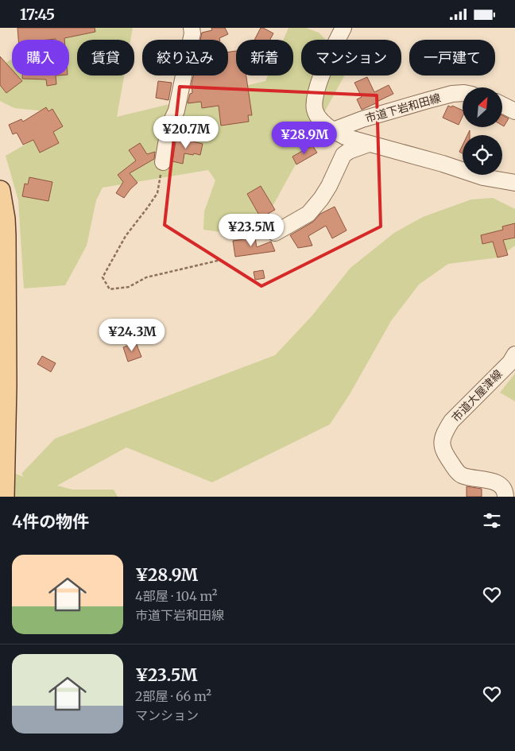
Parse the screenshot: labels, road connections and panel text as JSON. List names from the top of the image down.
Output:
{
  "streets": {
    "street": ["市道下岩和田線", "市道大屋津線"]
  },
  "north": "top right",
  "page": {
    "status": "17:45",
    "chip": [
      "購入",
      "賃貸",
      "絞り込み",
      "新着",
      "マンション",
      "一戸建て"
    ],
    "price": [
      "¥20.7M",
      "¥28.9M",
      "¥23.5M",
      "¥24.3M"
    ],
    "heading": "4件の物件",
    "list": [
      {
        "name": "¥28.9M",
        "note": "4部屋 · 104 m² · 市道下岩和田線"
      },
      {
        "name": "¥23.5M",
        "note": "2部屋 · 66 m² · マンション"
      }
    ]
  }
}
